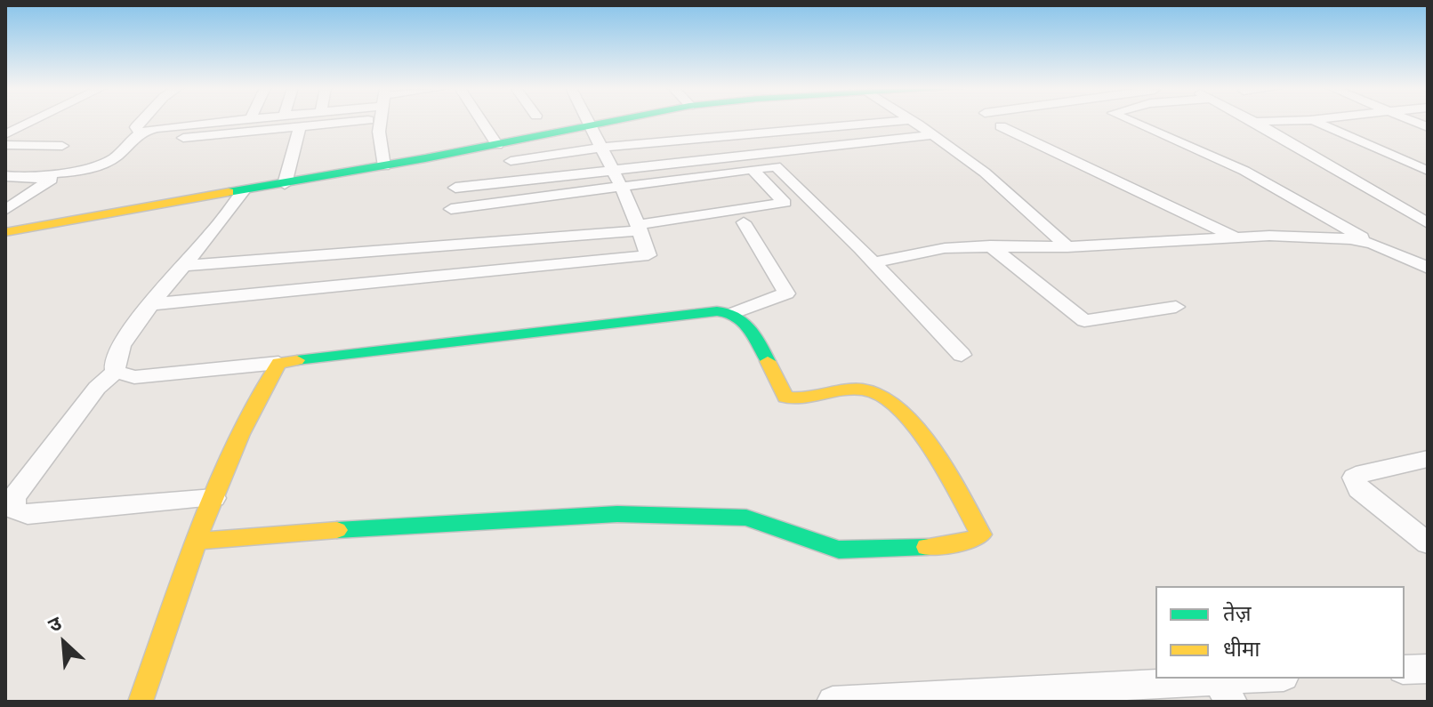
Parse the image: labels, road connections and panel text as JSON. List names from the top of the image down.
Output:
{
  "legend": ["तेज़", "धीमा"],
  "north": "top left"
}
